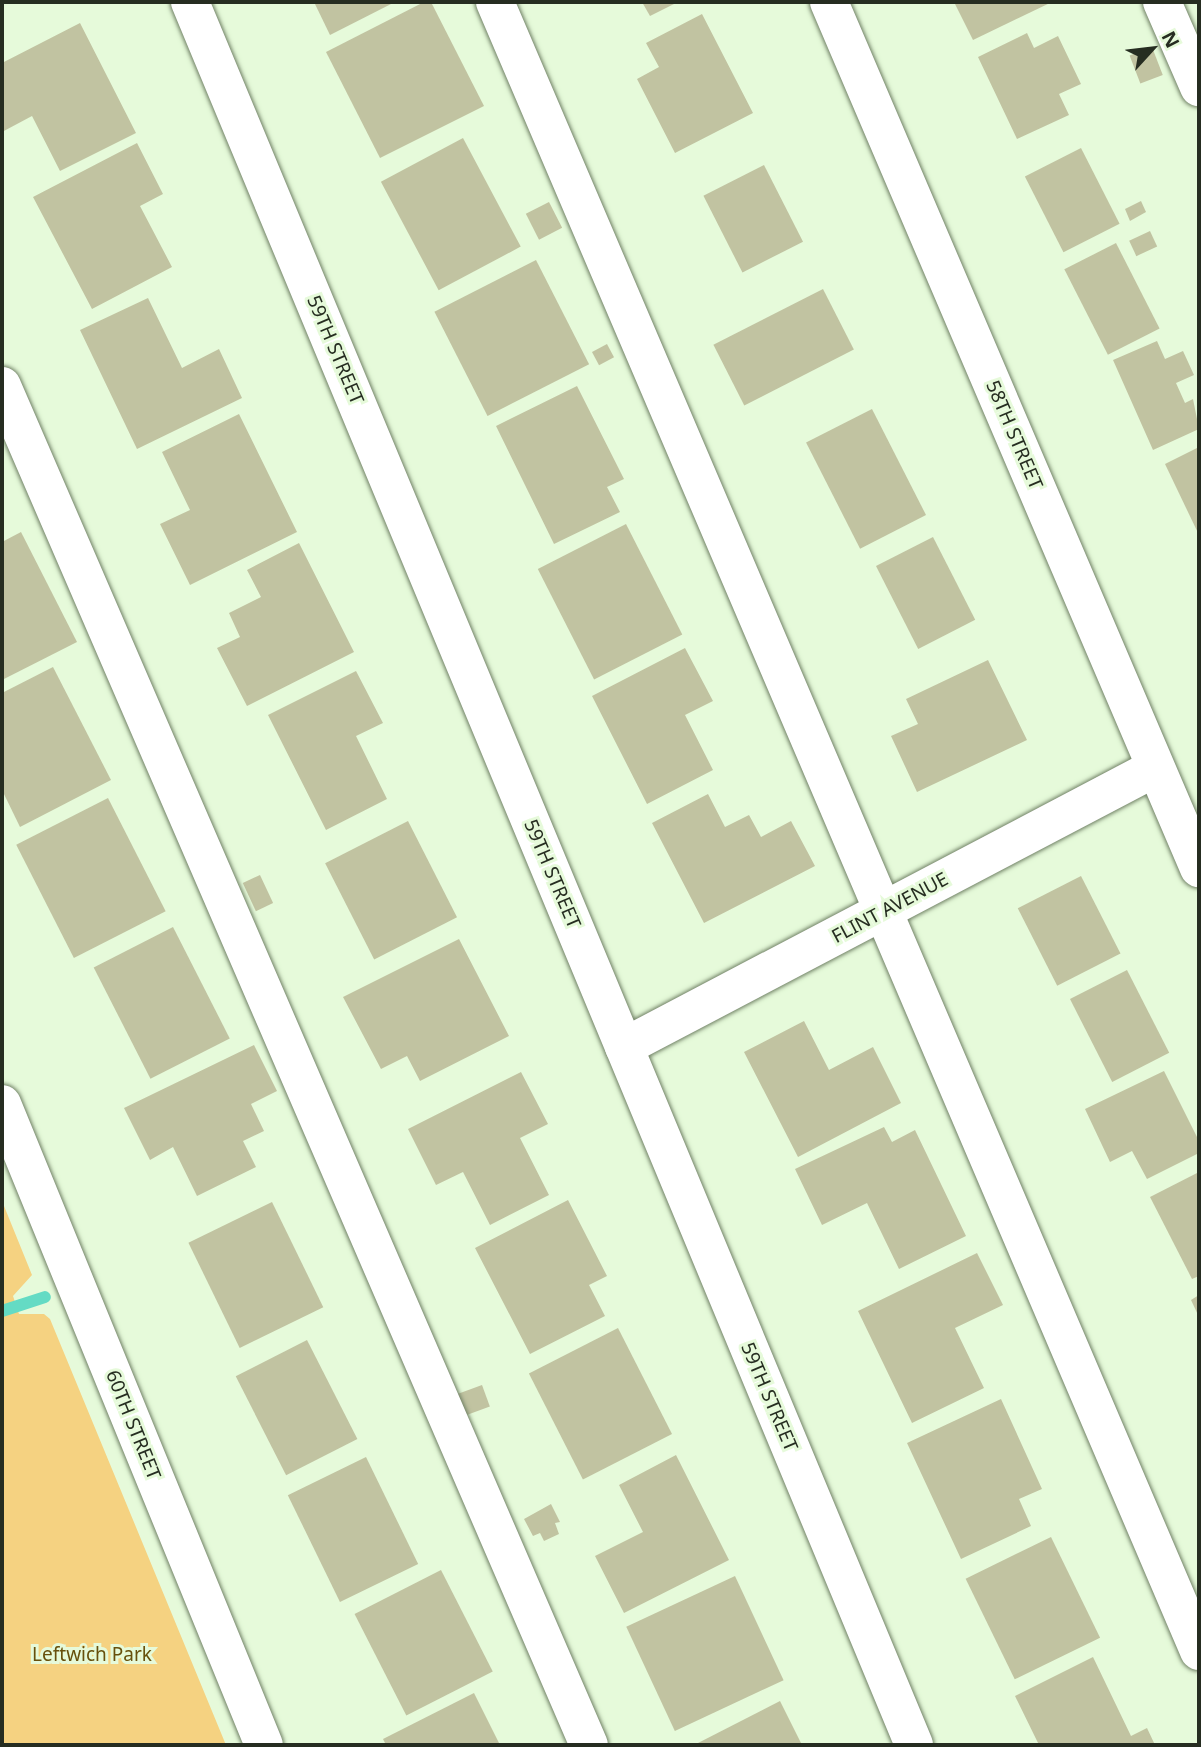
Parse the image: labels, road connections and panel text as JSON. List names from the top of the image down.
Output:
{
  "streets": {
    "street": [
      "59TH STREET",
      "58TH STREET",
      "FLINT AVENUE",
      "60TH STREET"
    ]
  },
  "crossings": [
    ["59TH STREET", "FLINT AVENUE"],
    ["58TH STREET", "FLINT AVENUE"]
  ],
  "parks": ["Leftwich Park"],
  "north": "top right"
}
